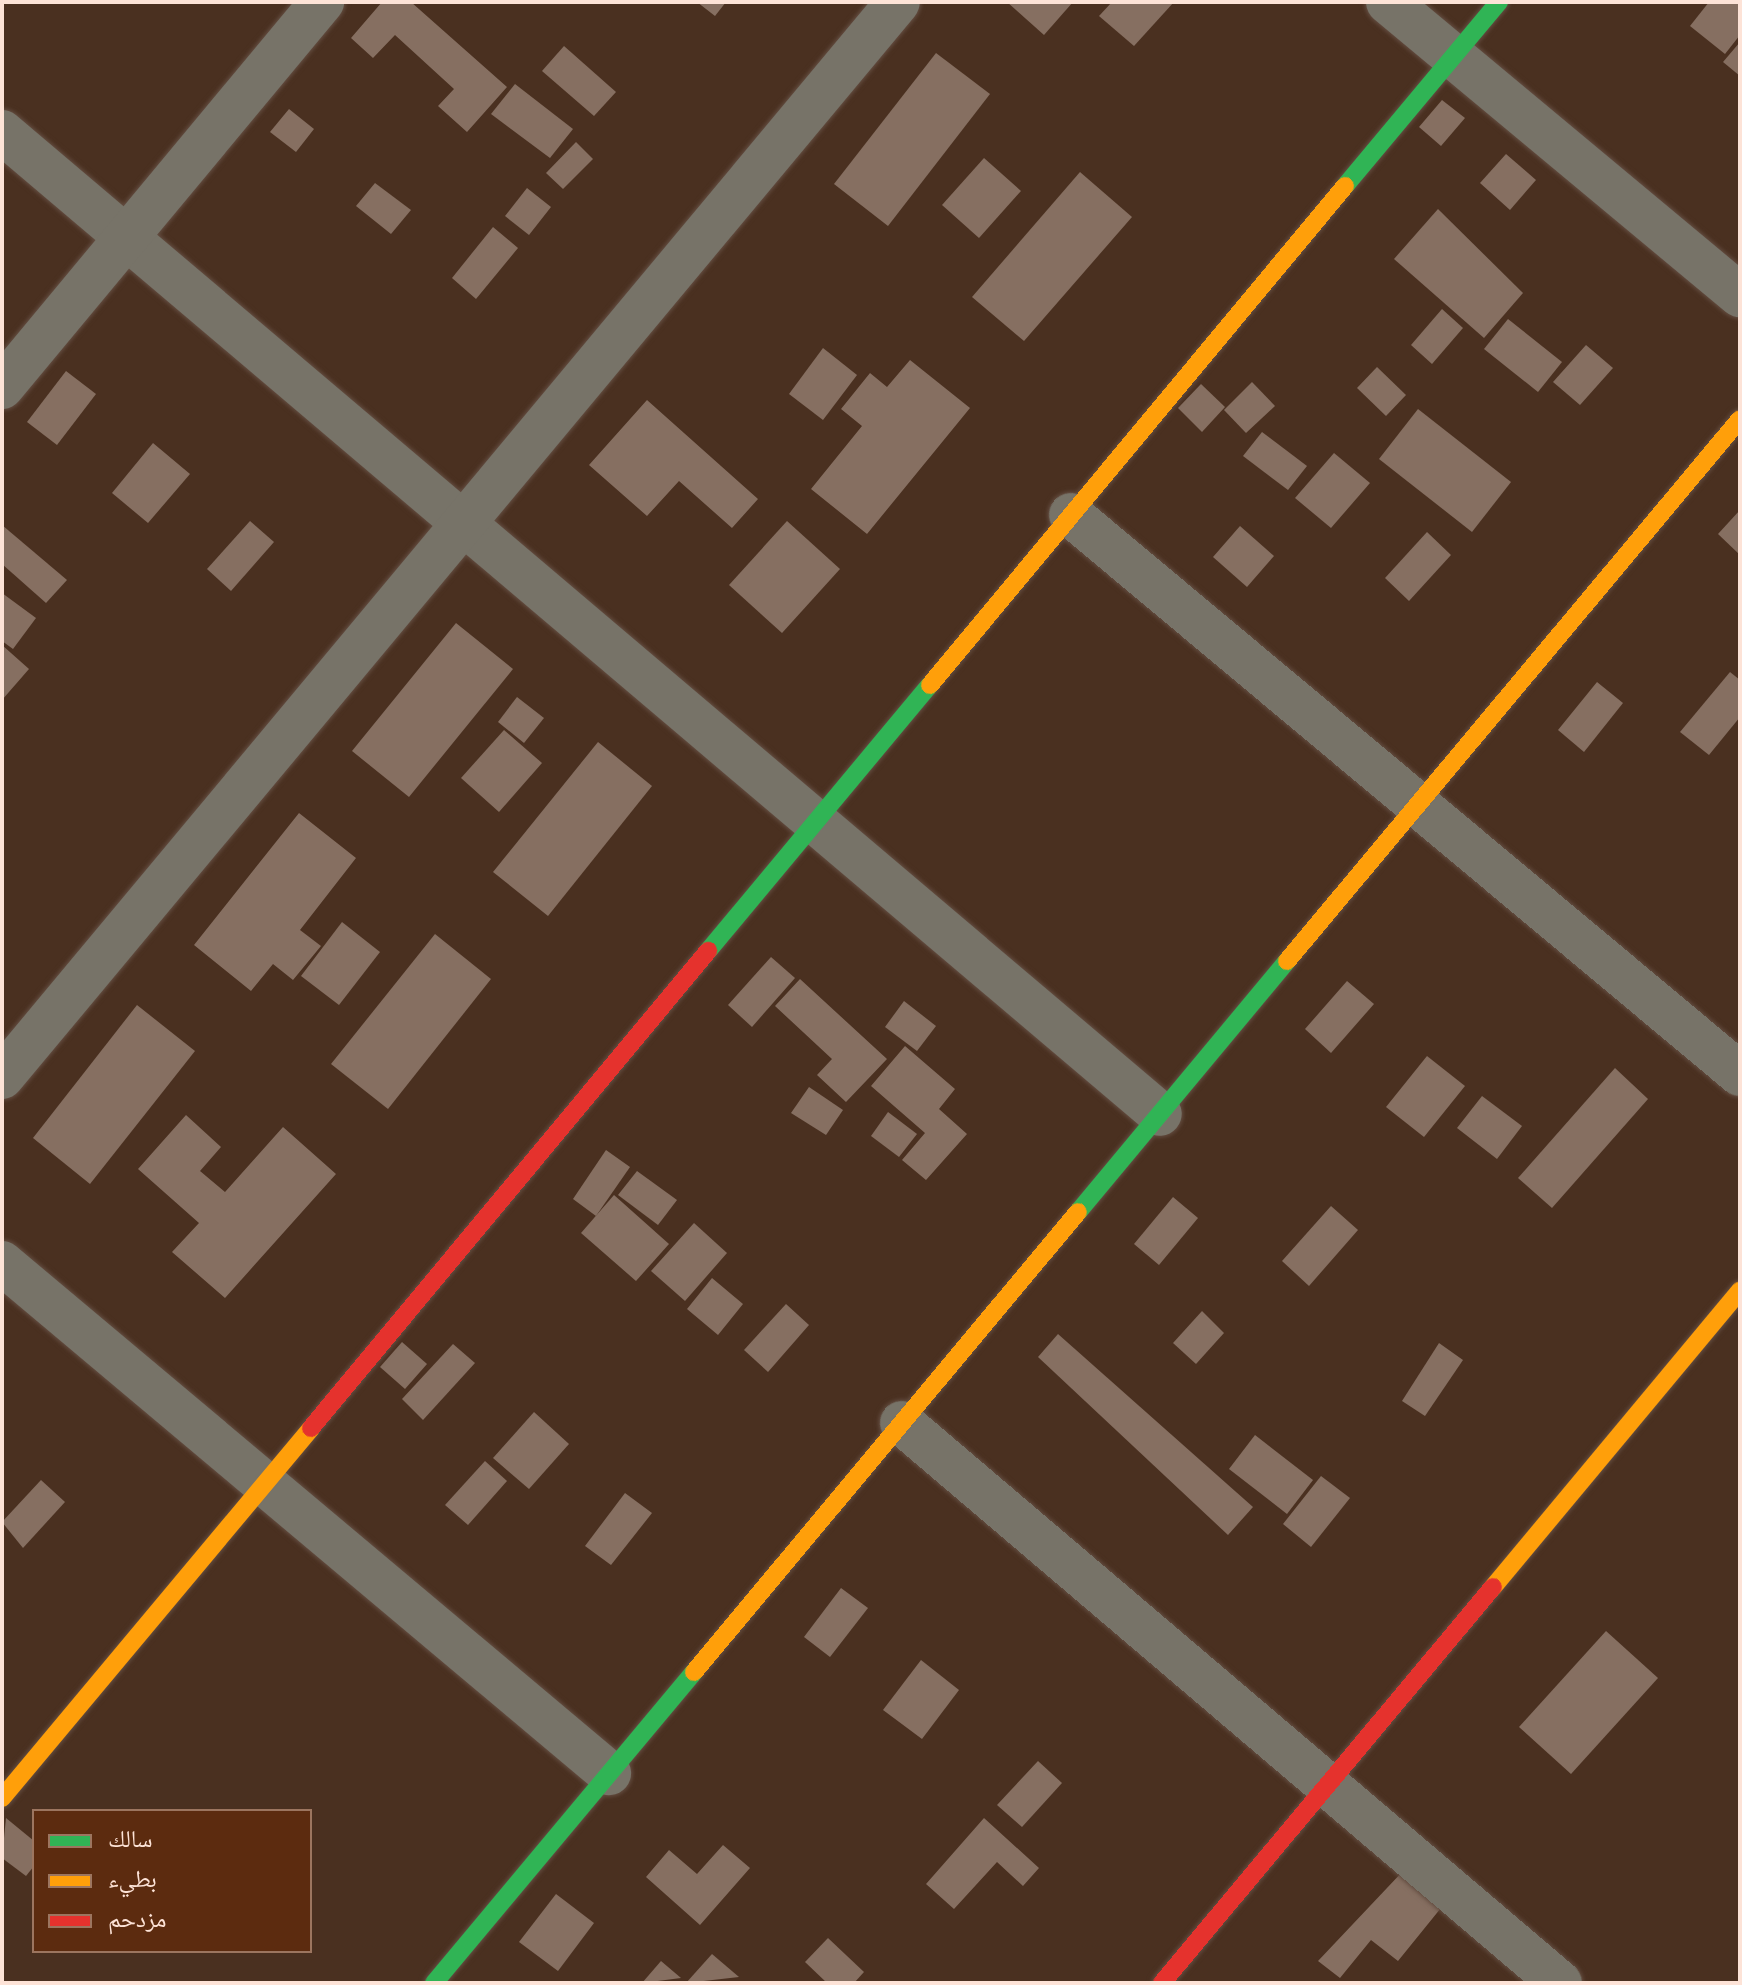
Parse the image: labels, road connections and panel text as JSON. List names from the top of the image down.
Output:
{
  "legend": ["سالك", "بطيء", "مزدحم"]
}
